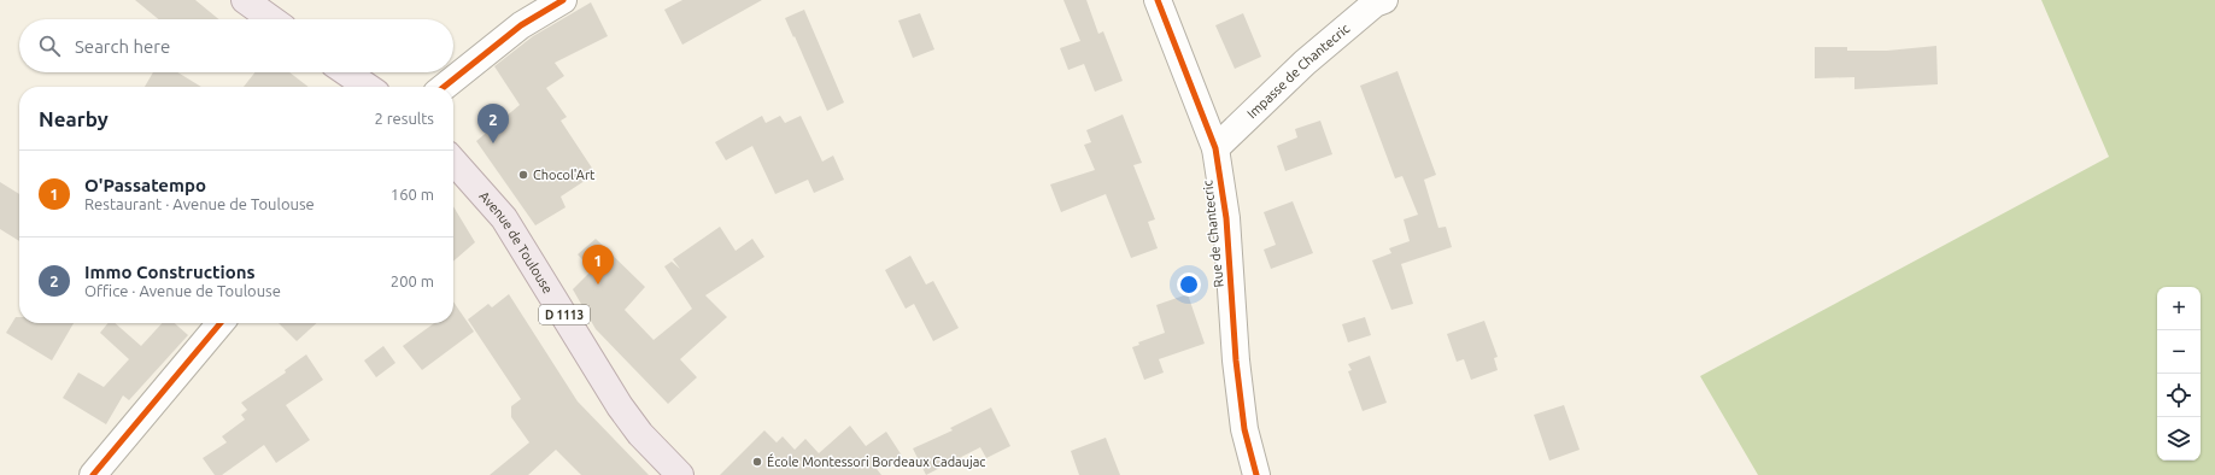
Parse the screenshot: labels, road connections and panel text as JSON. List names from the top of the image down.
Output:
{
  "streets": {
    "main road": ["Avenue de Toulouse", "D 1113"],
    "street": ["Impasse de Chantecric", "Rue de Chantecric"]
  },
  "crossings": [
    ["Impasse de Chantecric", "Rue de Chantecric"]
  ],
  "places": ["Chocol'Art", "École Montessori Bordeaux Cadaujac"],
  "page": {
    "search": "Search here",
    "heading": ["Nearby", "2 results"],
    "pins": ["2", "1"],
    "list": [
      {
        "mark": "1",
        "name": "O'Passatempo",
        "note": "Restaurant · Avenue de Toulouse",
        "value": "160 m"
      },
      {
        "mark": "2",
        "name": "Immo Constructions",
        "note": "Office · Avenue de Toulouse",
        "value": "200 m"
      }
    ],
    "map_buttons": ["+", "−"]
  }
}
